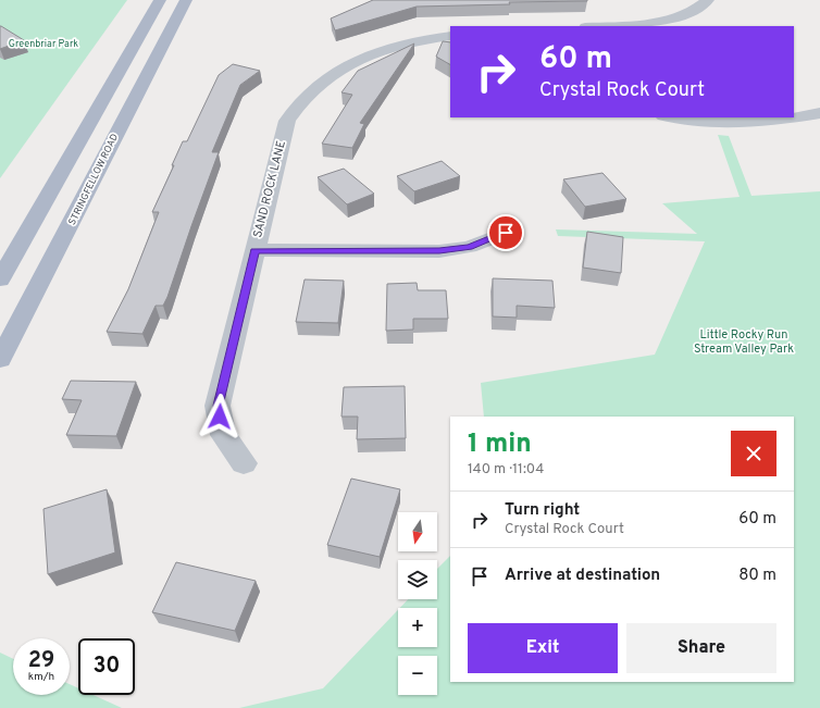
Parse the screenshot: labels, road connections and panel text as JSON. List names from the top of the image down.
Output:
{
  "streets": {
    "main road": ["STRINGFELLOW ROAD"],
    "street": ["SAND ROCK LANE"]
  },
  "parks": ["Greenbriar Park", "Little Rocky Run Stream Valley Park"],
  "north": "bottom",
  "page": {
    "turn": ["60 m", "Crystal Rock Court"],
    "heading": ["1 min", "140 m · 11:04"],
    "list": [
      {
        "name": "Turn right",
        "note": "Crystal Rock Court",
        "value": "60 m"
      },
      {
        "name": "Arrive at destination",
        "value": "80 m"
      }
    ],
    "map_buttons": ["+", "−"],
    "buttons": ["Exit", "Share"],
    "speed": "29 km/h",
    "limit": "30"
  }
}
